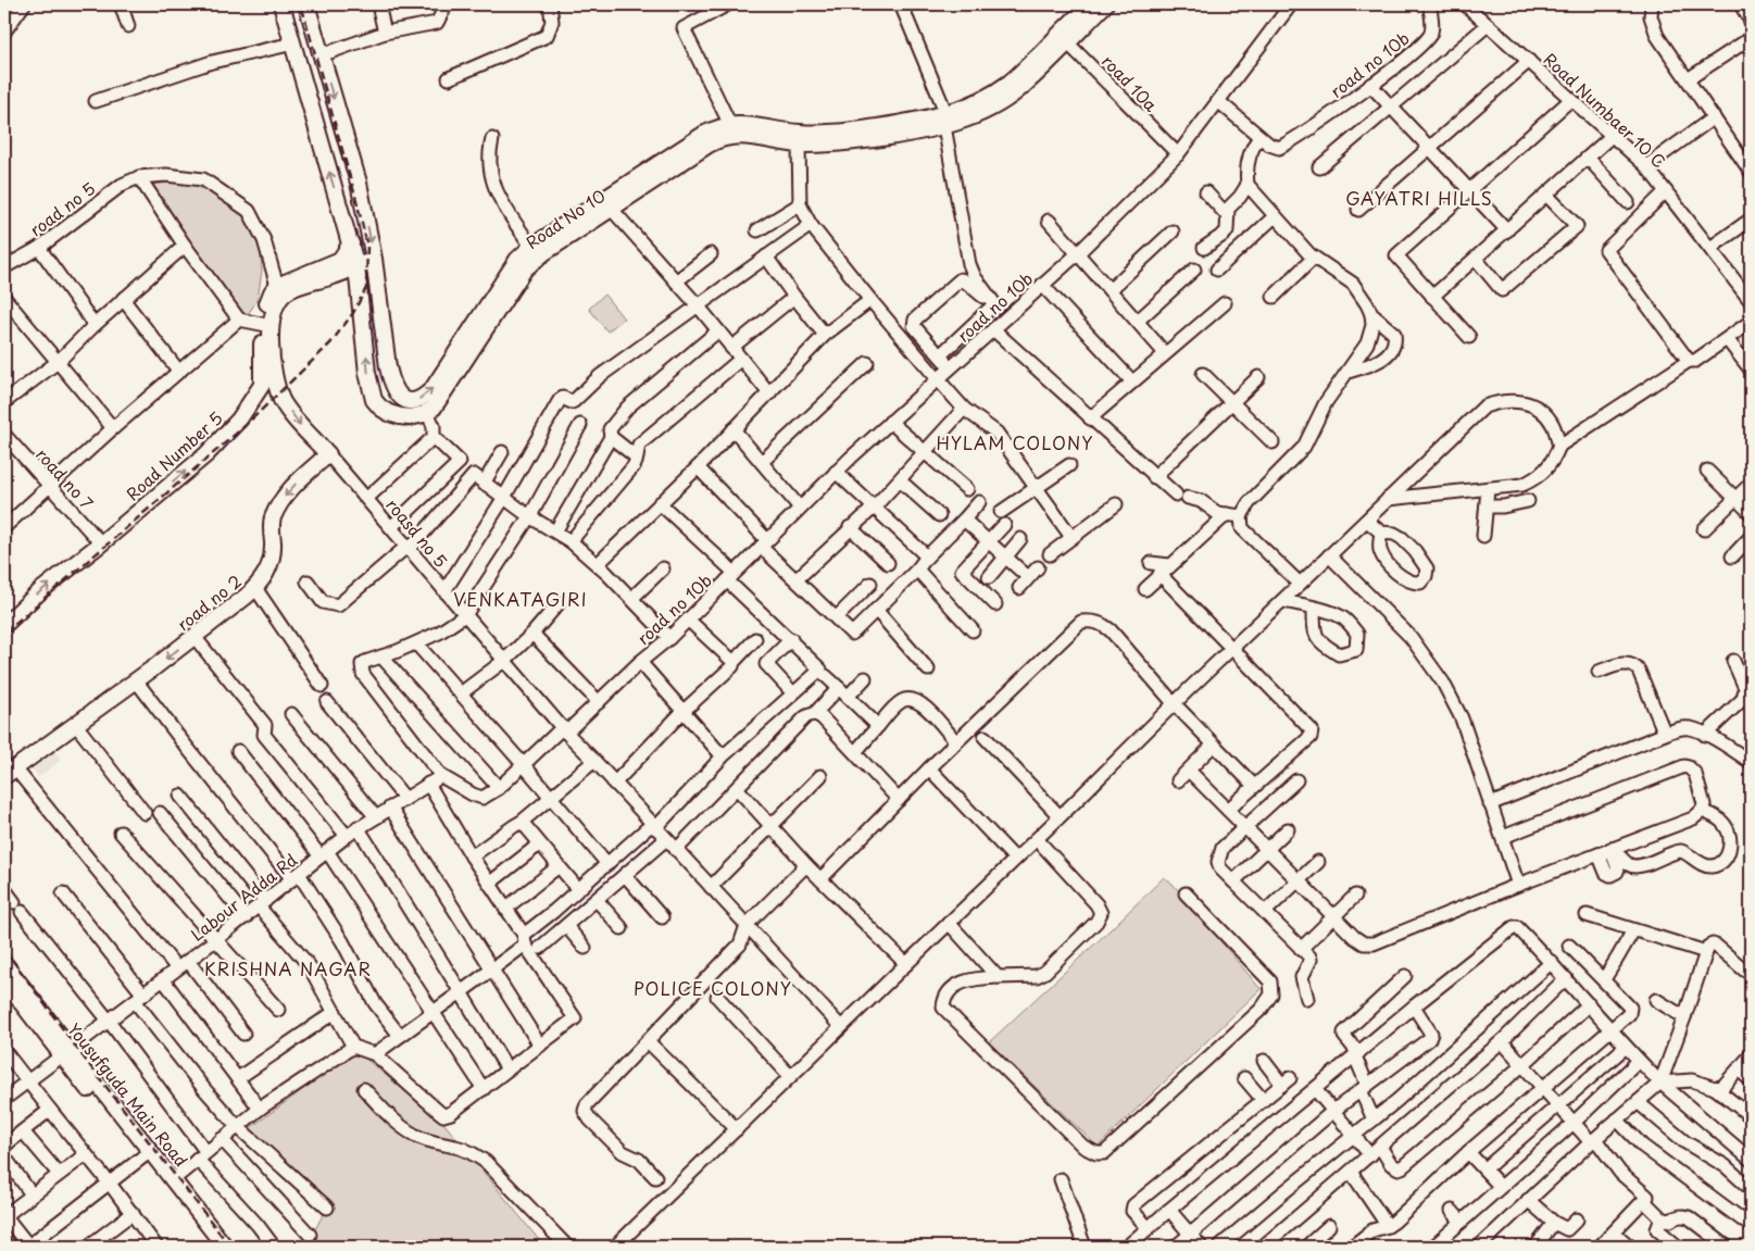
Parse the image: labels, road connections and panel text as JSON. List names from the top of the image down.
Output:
{
  "streets": {
    "main road": [
      "Road No 10",
      "Road Number 5",
      "road no 2",
      "Yousufguda Main Road"
    ],
    "street": [
      "road no 10b",
      "road 10a",
      "Road Numbaer 10 C",
      "road no 5",
      "road no 7",
      "roasd no 5",
      "Labour Adda Rd"
    ]
  },
  "crossings": [
    ["road no 10b", "road 10a"],
    ["road no 10b", "roasd no 5"],
    ["road 10a", "Road No 10"],
    ["Road Number 5", "road no 7"],
    ["roasd no 5", "road no 2"],
    ["Labour Adda Rd", "Yousufguda Main Road"]
  ],
  "one_way": ["Road Number 5", "road no 2"],
  "districts": [
    "GAYATRI HILLS",
    "HYLAM COLONY",
    "VENKATAGIRI",
    "KRISHNA NAGAR",
    "POLICE COLONY"
  ]
}
